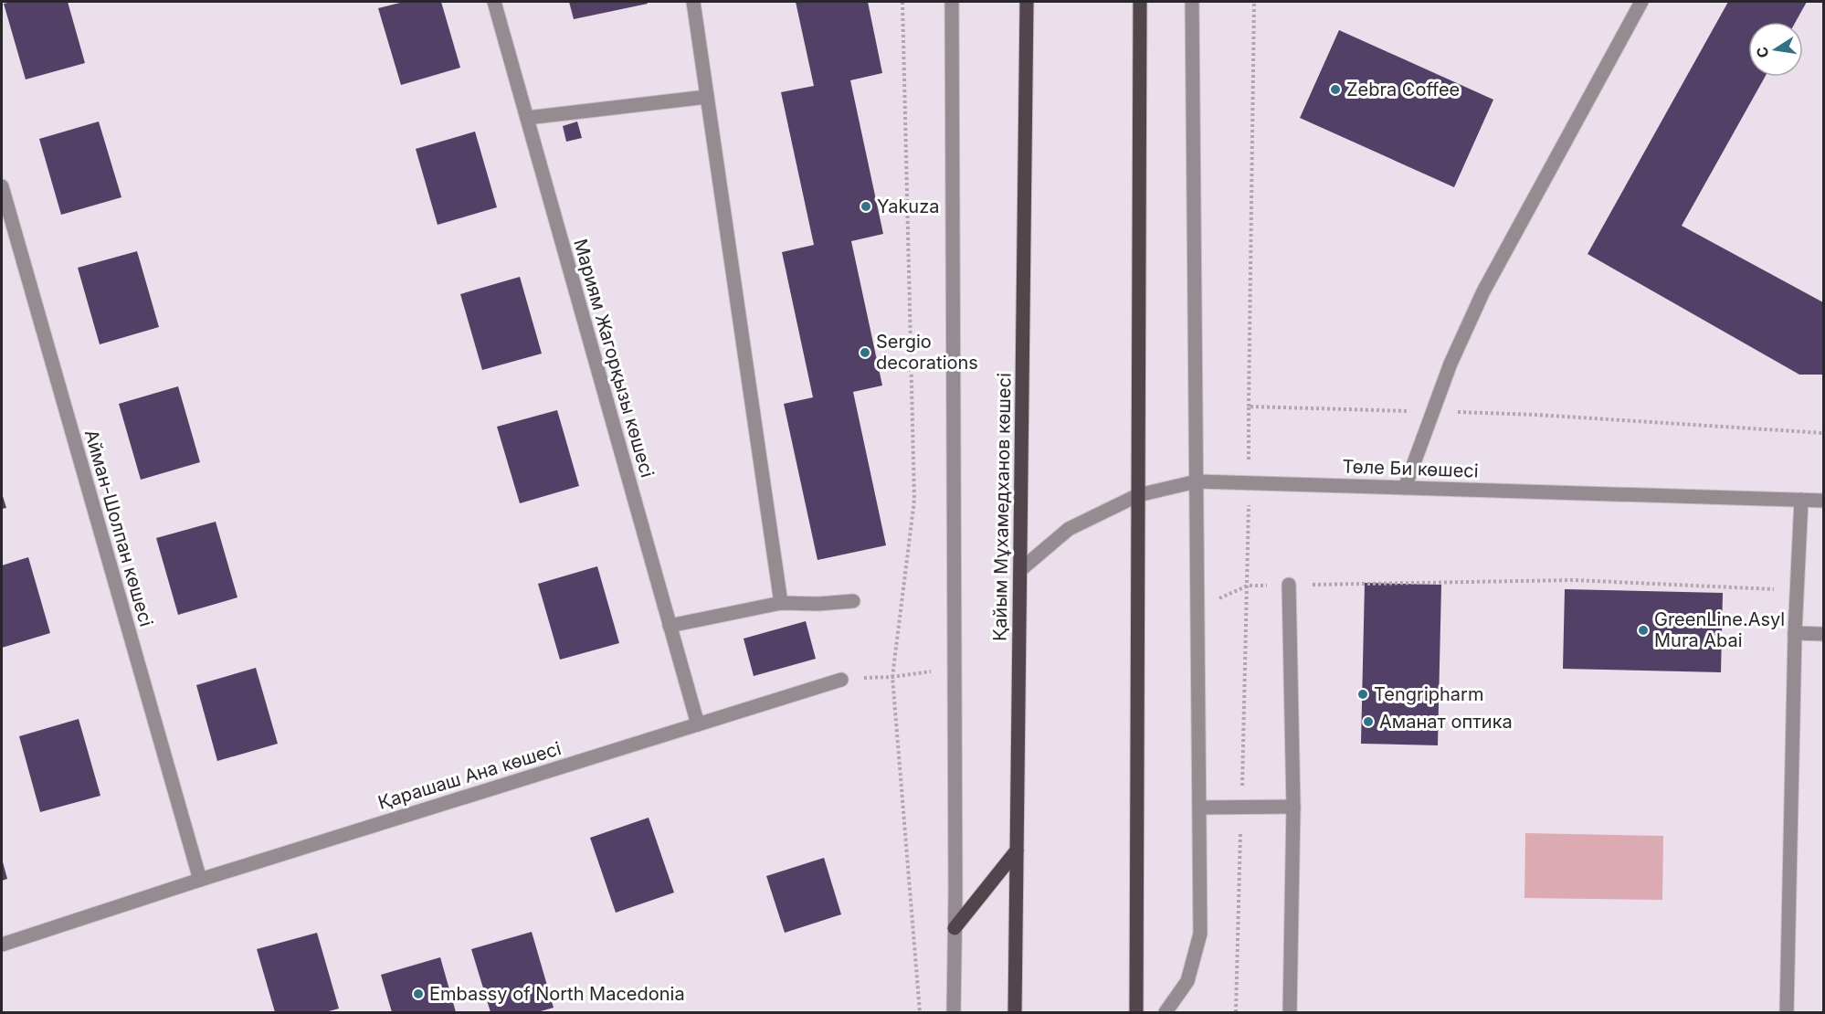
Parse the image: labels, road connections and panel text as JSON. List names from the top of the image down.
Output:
{
  "streets": {
    "main road": ["Қайым Мұхамедханов көшесі"],
    "street": [
      "Мариям Жагорқызы көшесі",
      "Төле Би көшесі",
      "Айман-Шолпан көшесі",
      "Қарашаш Ана көшесі"
    ]
  },
  "crossings": [
    ["Мариям Жагорқызы көшесі", "Қарашаш Ана көшесі"],
    ["Төле Би көшесі", "Қайым Мұхамедханов көшесі"],
    ["Айман-Шолпан көшесі", "Қарашаш Ана көшесі"]
  ],
  "places": [
    "Zebra Coffee",
    "Yakuza",
    "Sergio decorations",
    "GreenLine.Asyl Mura Abai",
    "Tengripharm",
    "Аманат оптика",
    "Embassy of North Macedonia"
  ],
  "north": "left"
}
